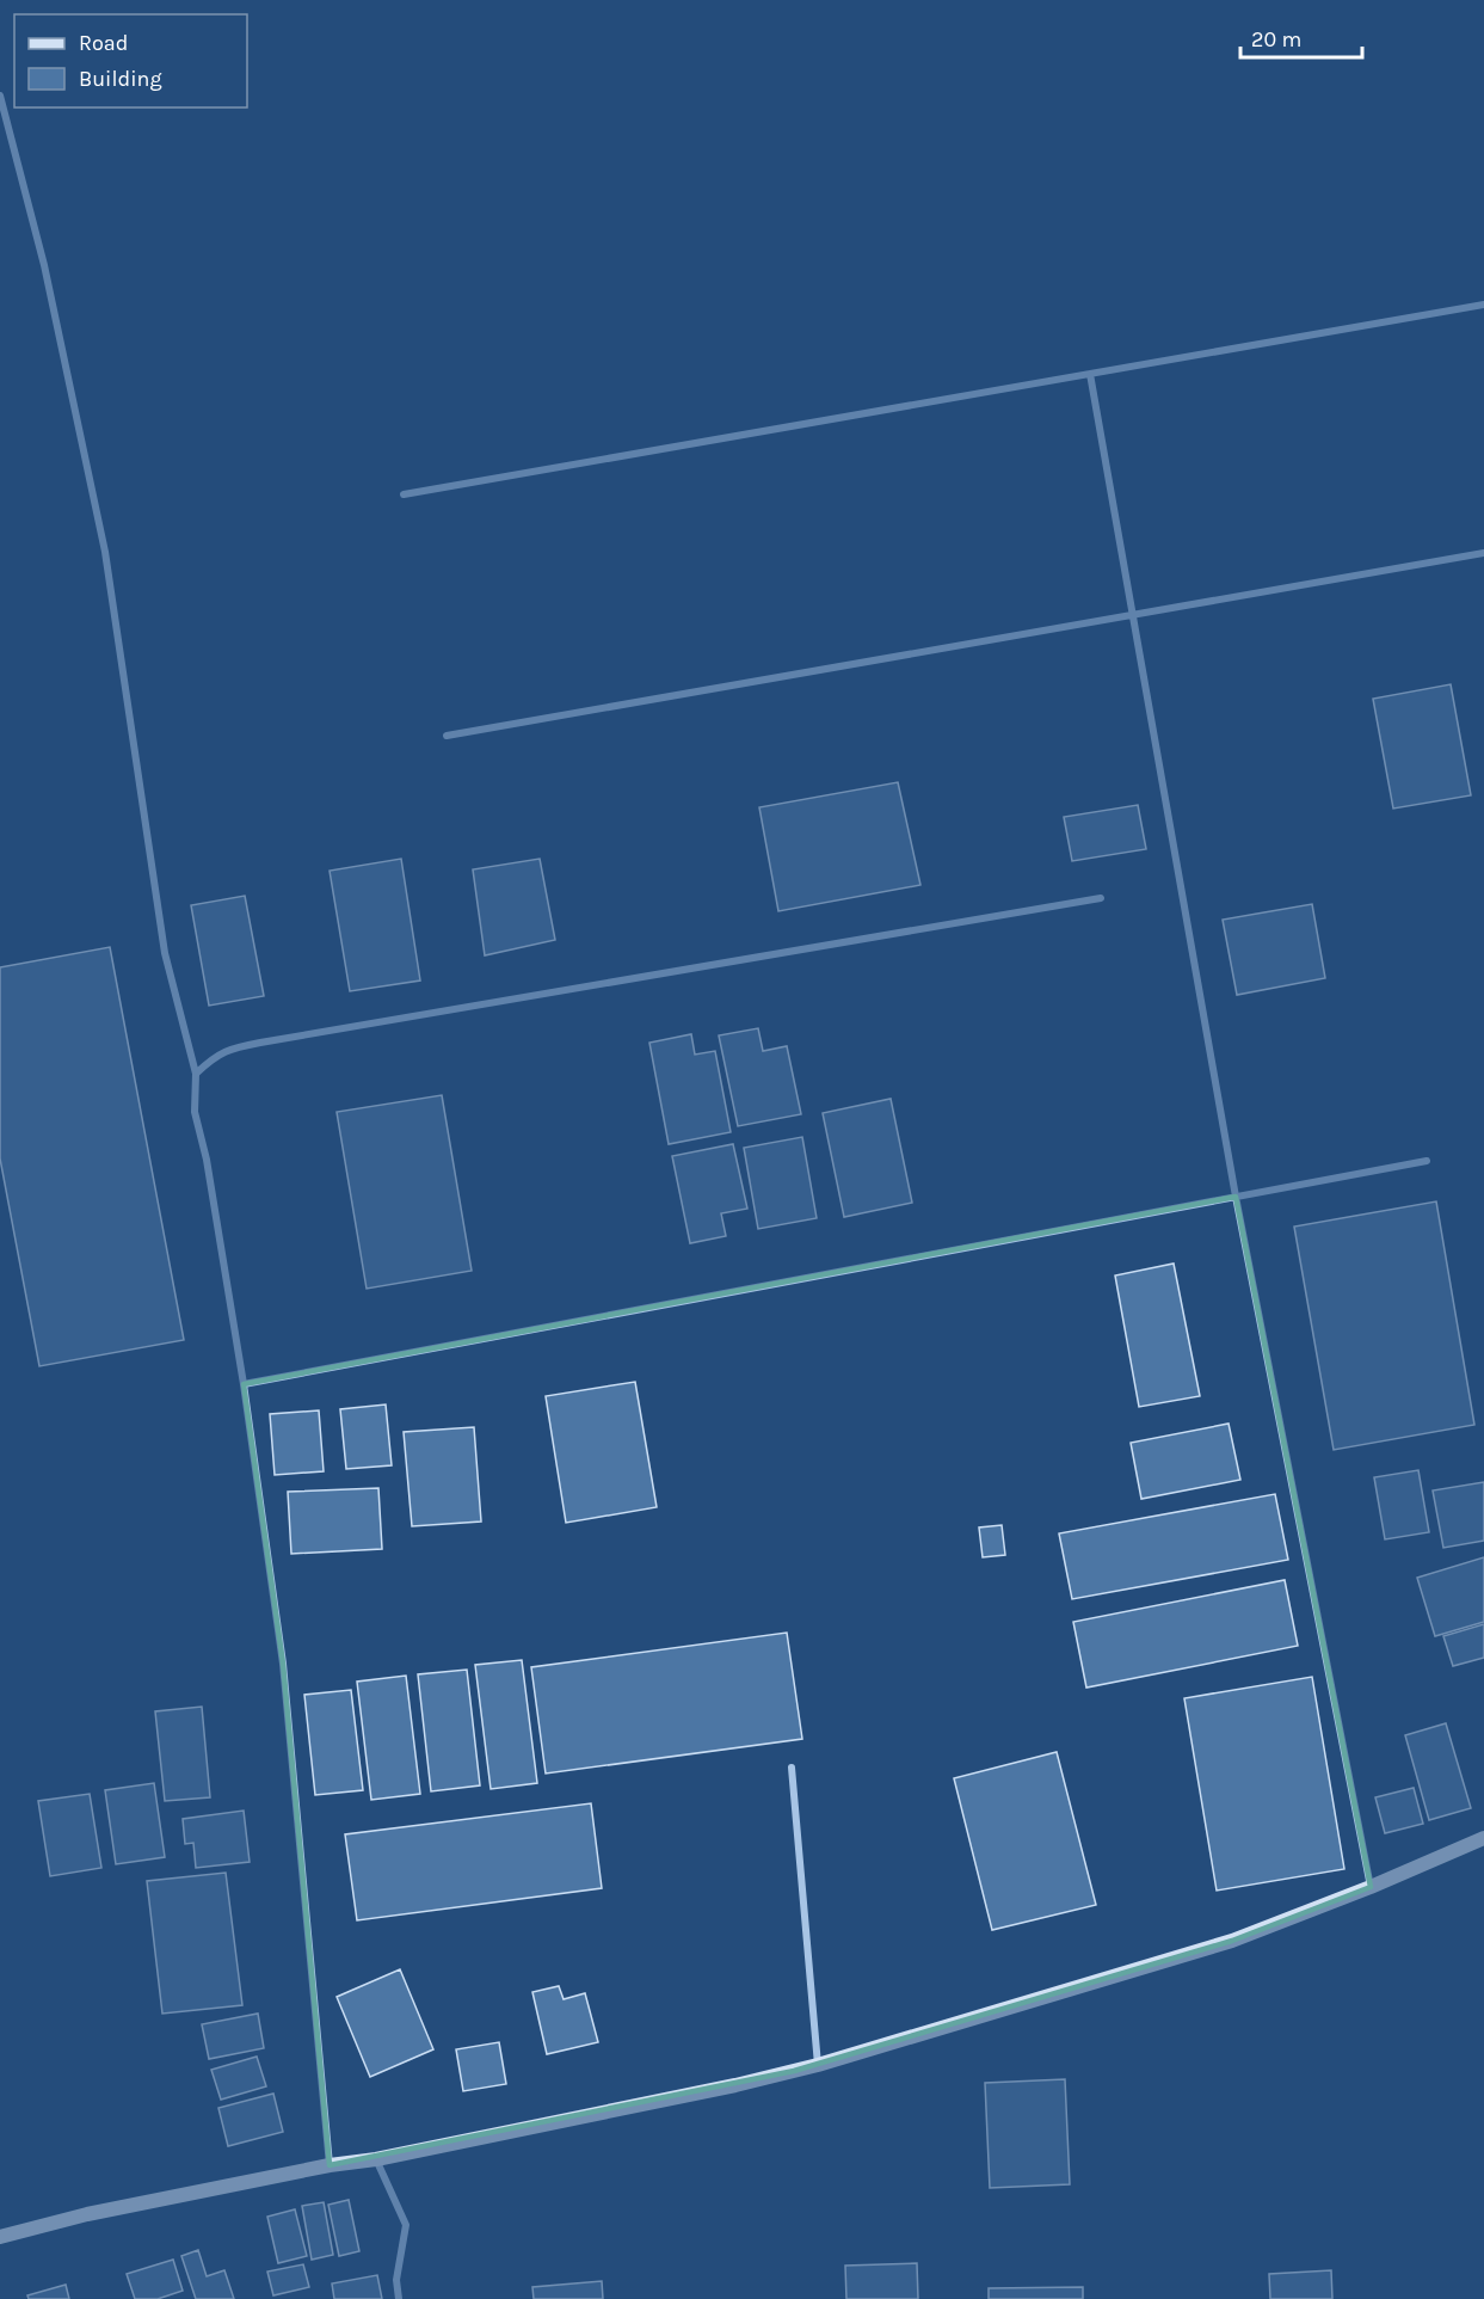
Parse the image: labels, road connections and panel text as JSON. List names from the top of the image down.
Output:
{
  "legend": ["Road", "Building"],
  "scale_bar": "20 m"
}
